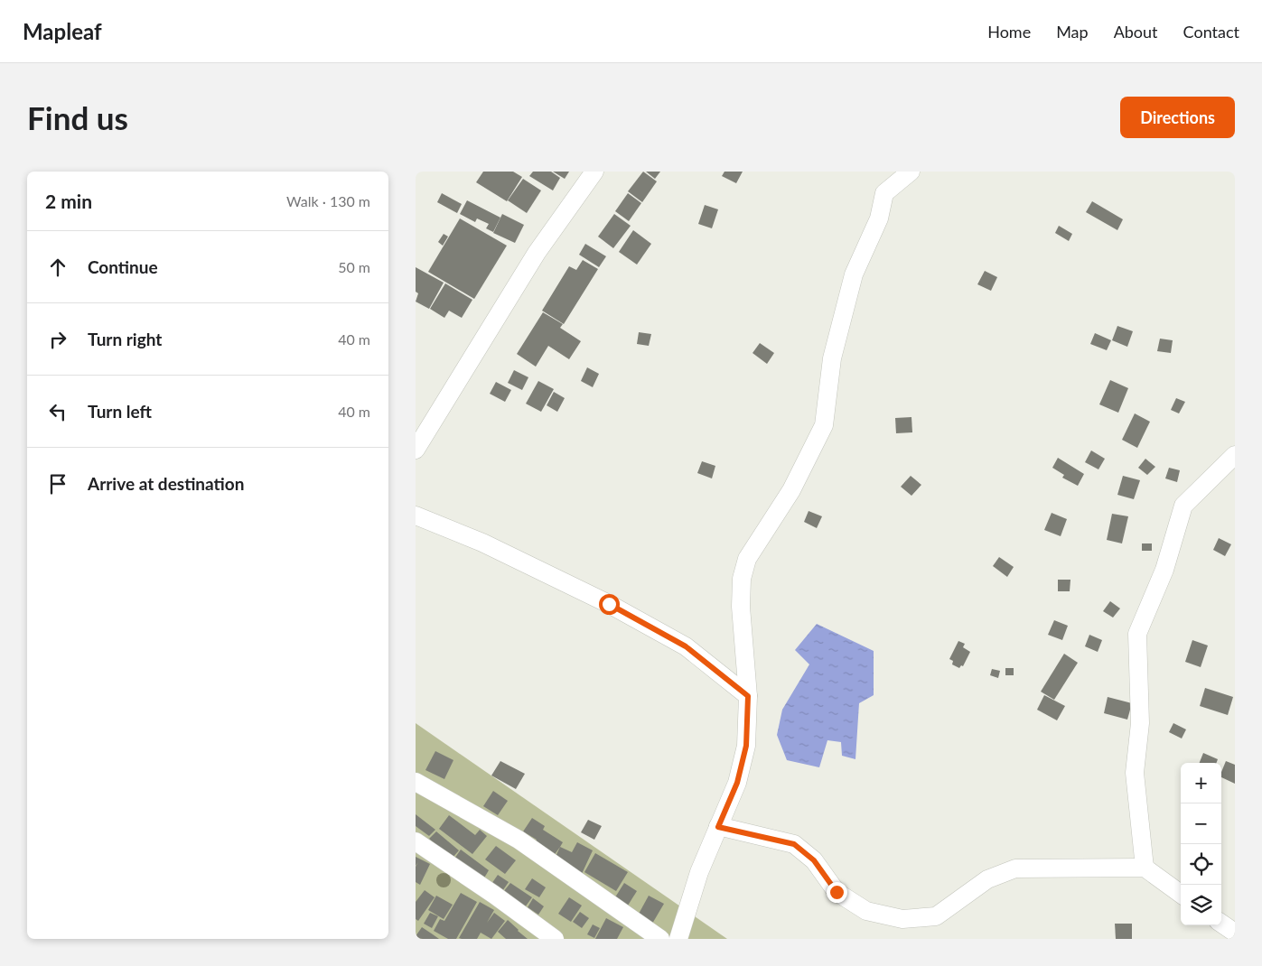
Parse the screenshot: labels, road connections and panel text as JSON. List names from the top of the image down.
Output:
{
  "page": {
    "header": "Mapleaf",
    "nav": [
      "Home",
      "Map",
      "About",
      "Contact"
    ],
    "buttons": "Directions",
    "title": "Find us",
    "heading": ["2 min", "Walk · 130 m"],
    "list": [
      ["Continue", "50 m"],
      ["Turn right", "40 m"],
      ["Turn left", "40 m"],
      "Arrive at destination"
    ],
    "map_buttons": ["+", "−"]
  }
}
